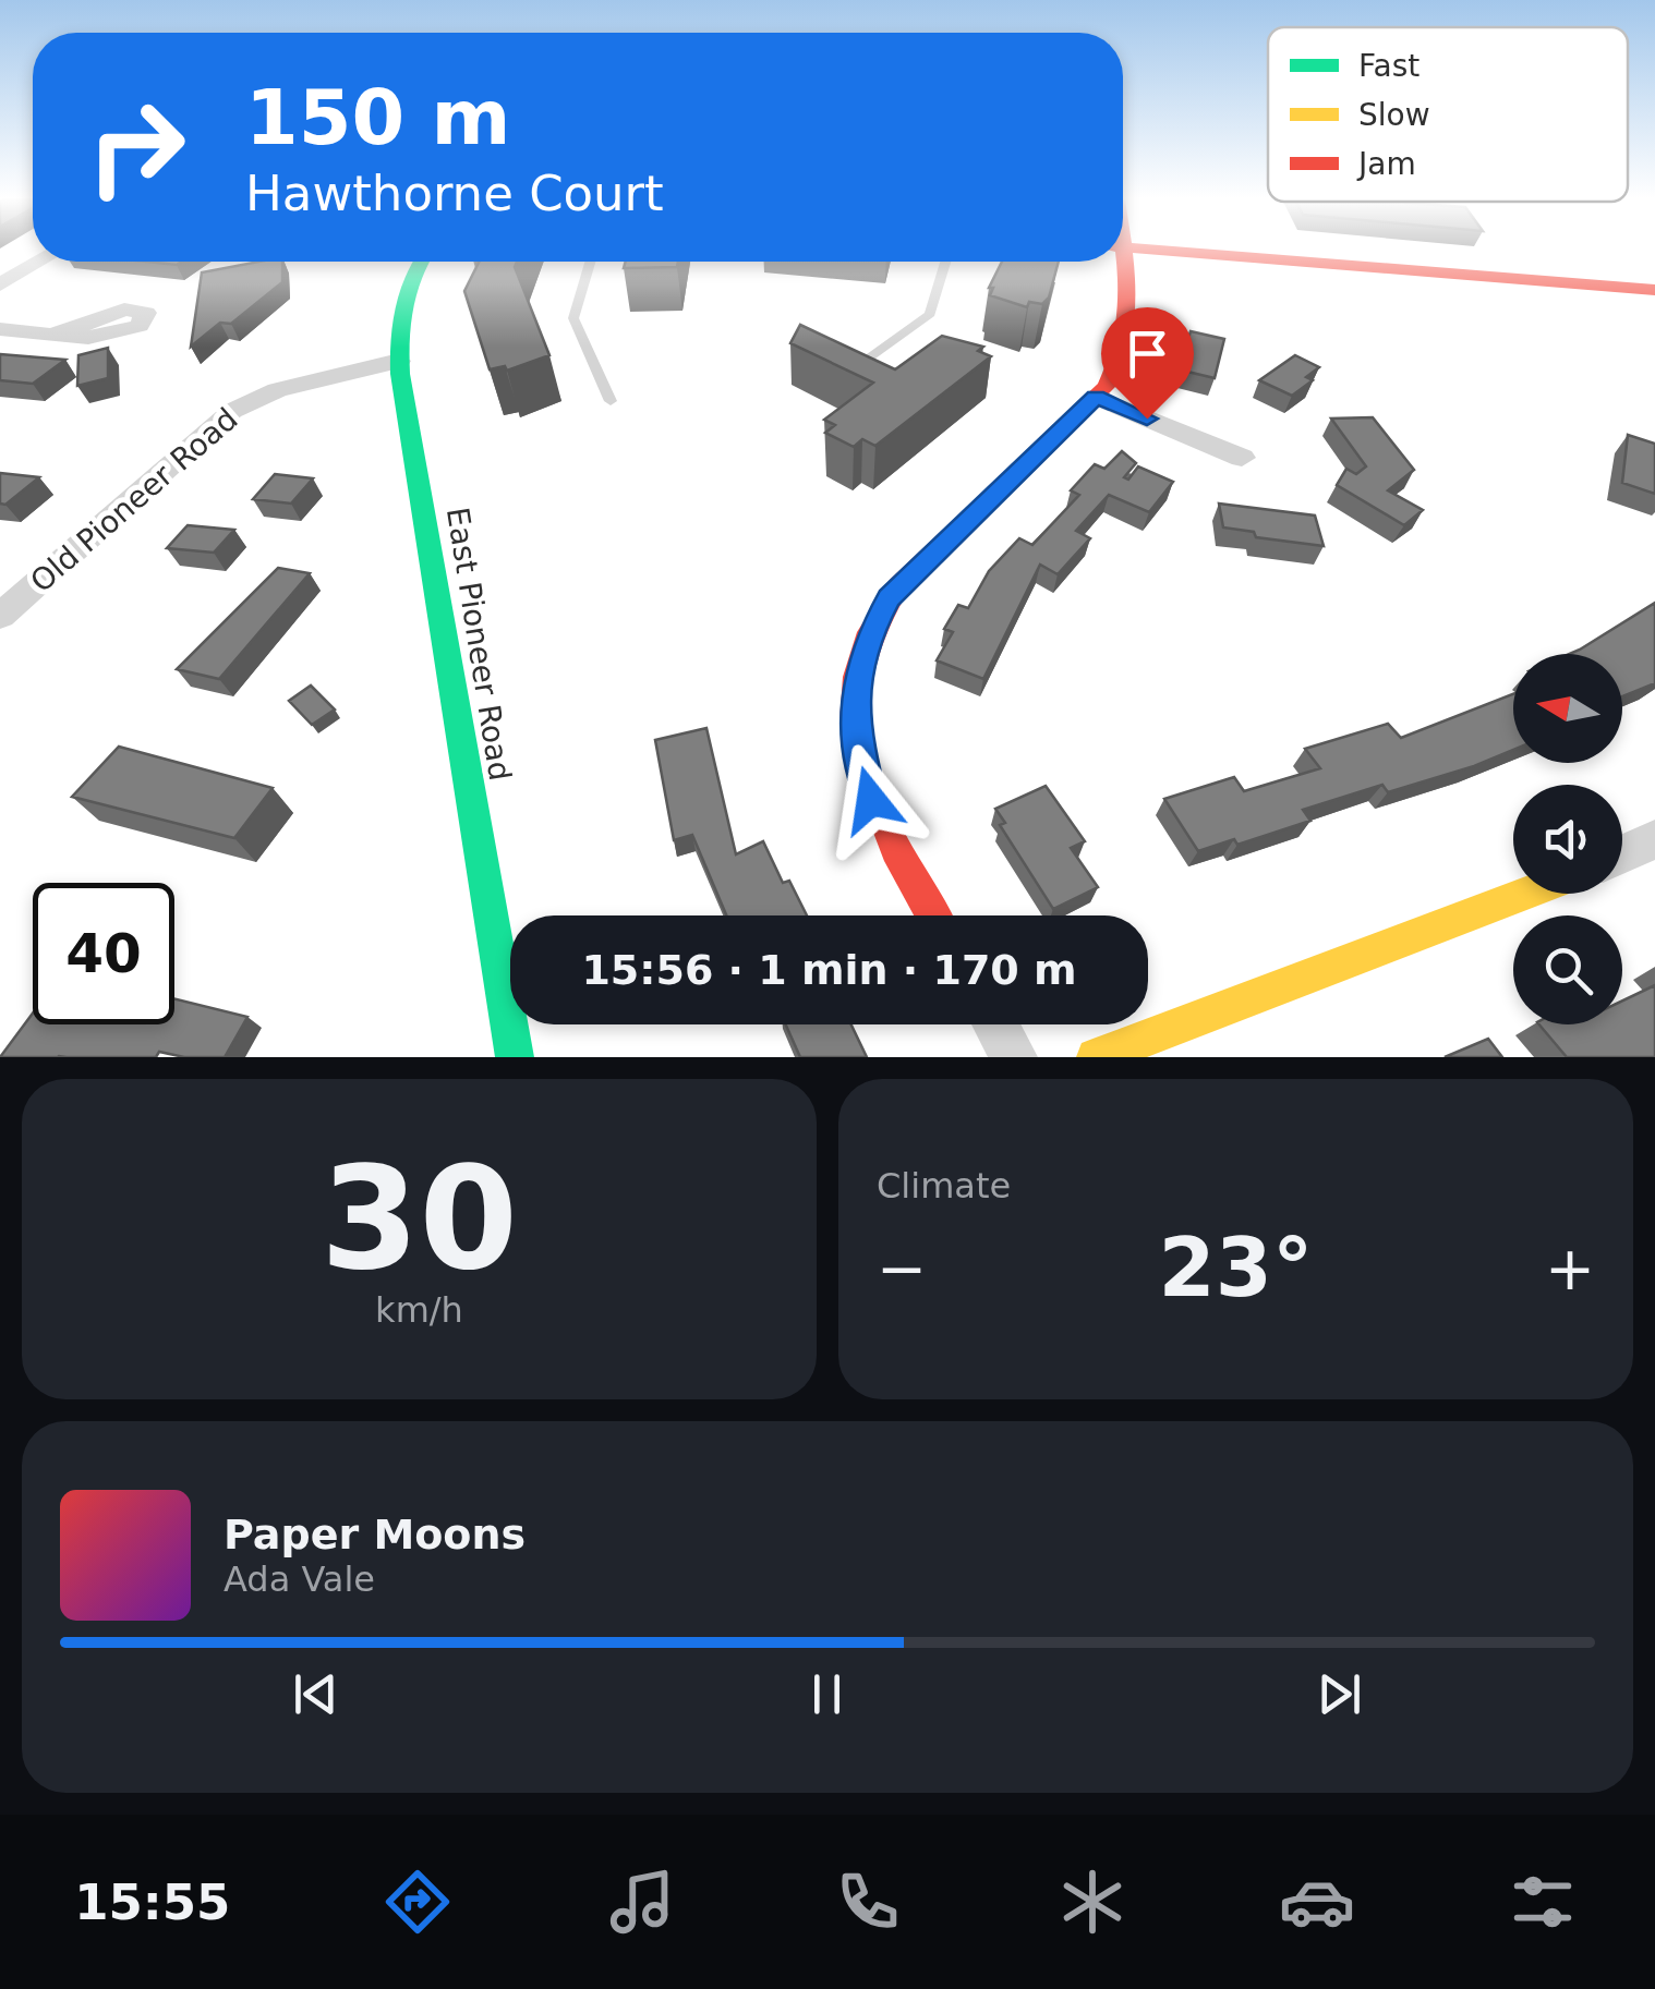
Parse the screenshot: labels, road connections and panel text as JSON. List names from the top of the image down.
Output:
{
  "streets": {
    "street": ["Old Pioneer Road", "East Pioneer Road"]
  },
  "crossings": [
    ["Old Pioneer Road", "East Pioneer Road"]
  ],
  "legend": ["Fast", "Slow", "Jam"],
  "north": "left",
  "page": {
    "turn": ["150 m", "Hawthorne Court"],
    "limit": "40",
    "trip": "15:56 · 1 min · 170 m",
    "tile": [
      ["30", "km/h"],
      "Climate"
    ],
    "heat": ["−", "23°", "+"],
    "song": ["Paper Moons", "Ada Vale"],
    "tabs": "15:55"
  }
}
